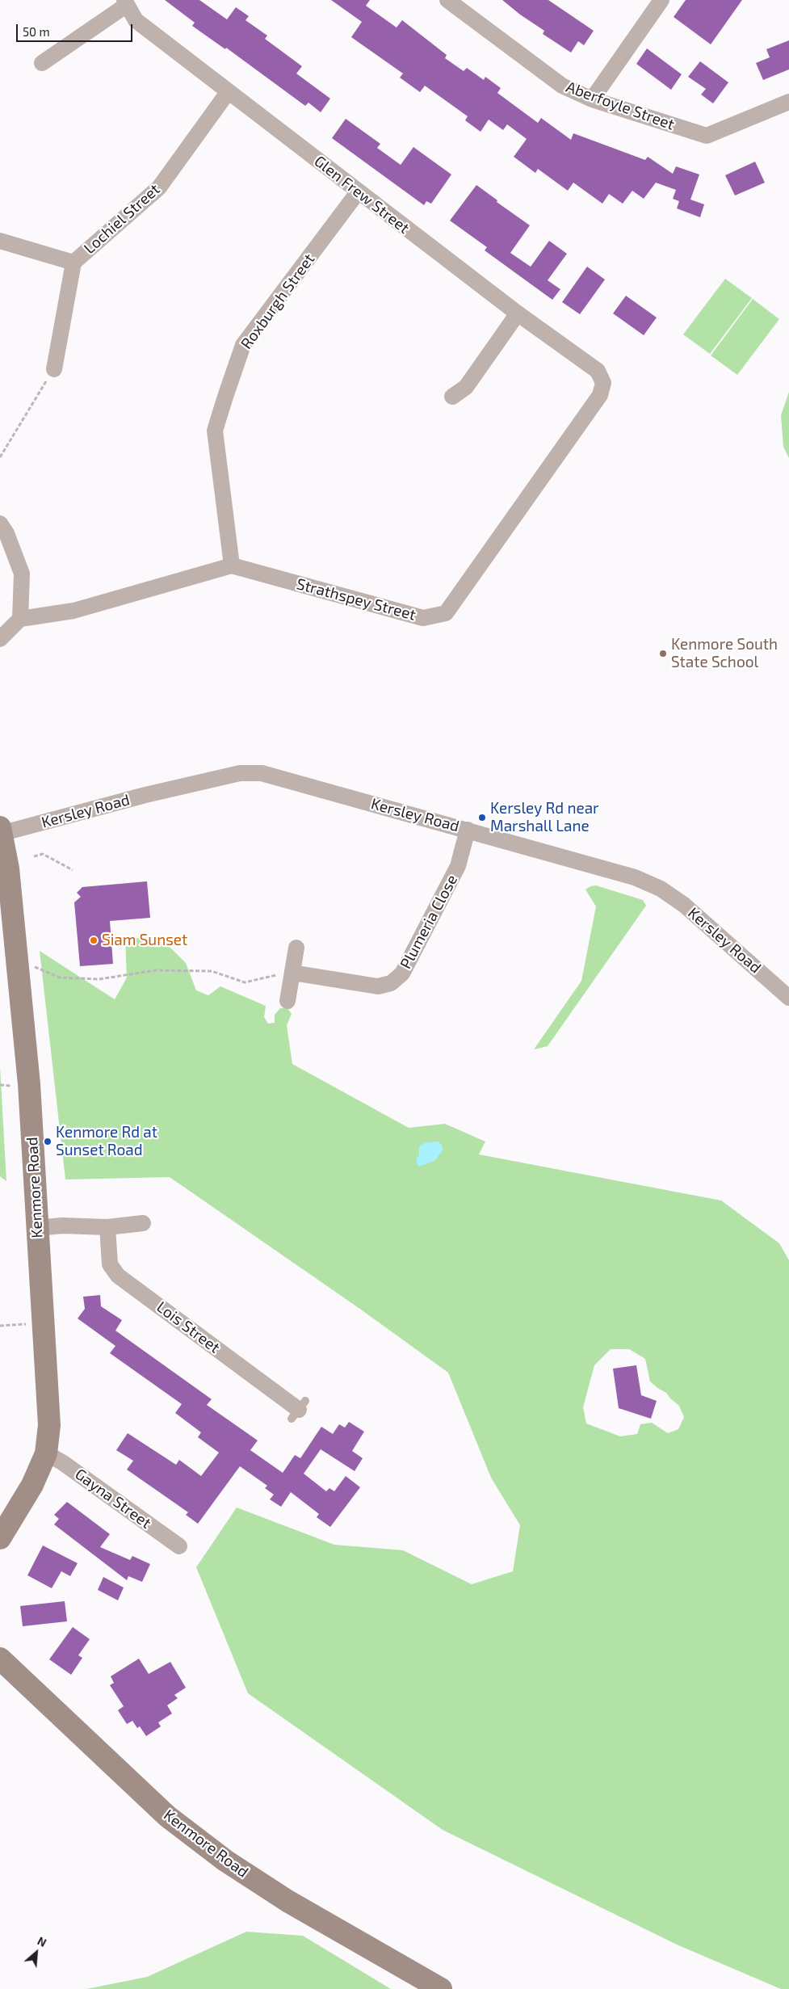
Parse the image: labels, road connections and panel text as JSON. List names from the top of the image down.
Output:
{
  "streets": {
    "street": [
      "Aberfoyle Street",
      "Glen Frew Street",
      "Lochiel Street",
      "Roxburgh Street",
      "Strathspey Street",
      "Kersley Road",
      "Plumeria Close",
      "Kenmore Road",
      "Lois Street",
      "Gayna Street"
    ]
  },
  "crossings": [
    ["Glen Frew Street", "Lochiel Street"],
    ["Glen Frew Street", "Roxburgh Street"],
    ["Glen Frew Street", "Strathspey Street"],
    ["Roxburgh Street", "Strathspey Street"],
    ["Kersley Road", "Plumeria Close"],
    ["Kersley Road", "Kenmore Road"],
    ["Kenmore Road", "Gayna Street"]
  ],
  "places": [
    "Kenmore South State School",
    "Kersley Rd near Marshall Lane",
    "Siam Sunset",
    "Kenmore Rd at Sunset Road"
  ],
  "scale_bar": "50 m",
  "north": "top right"
}
